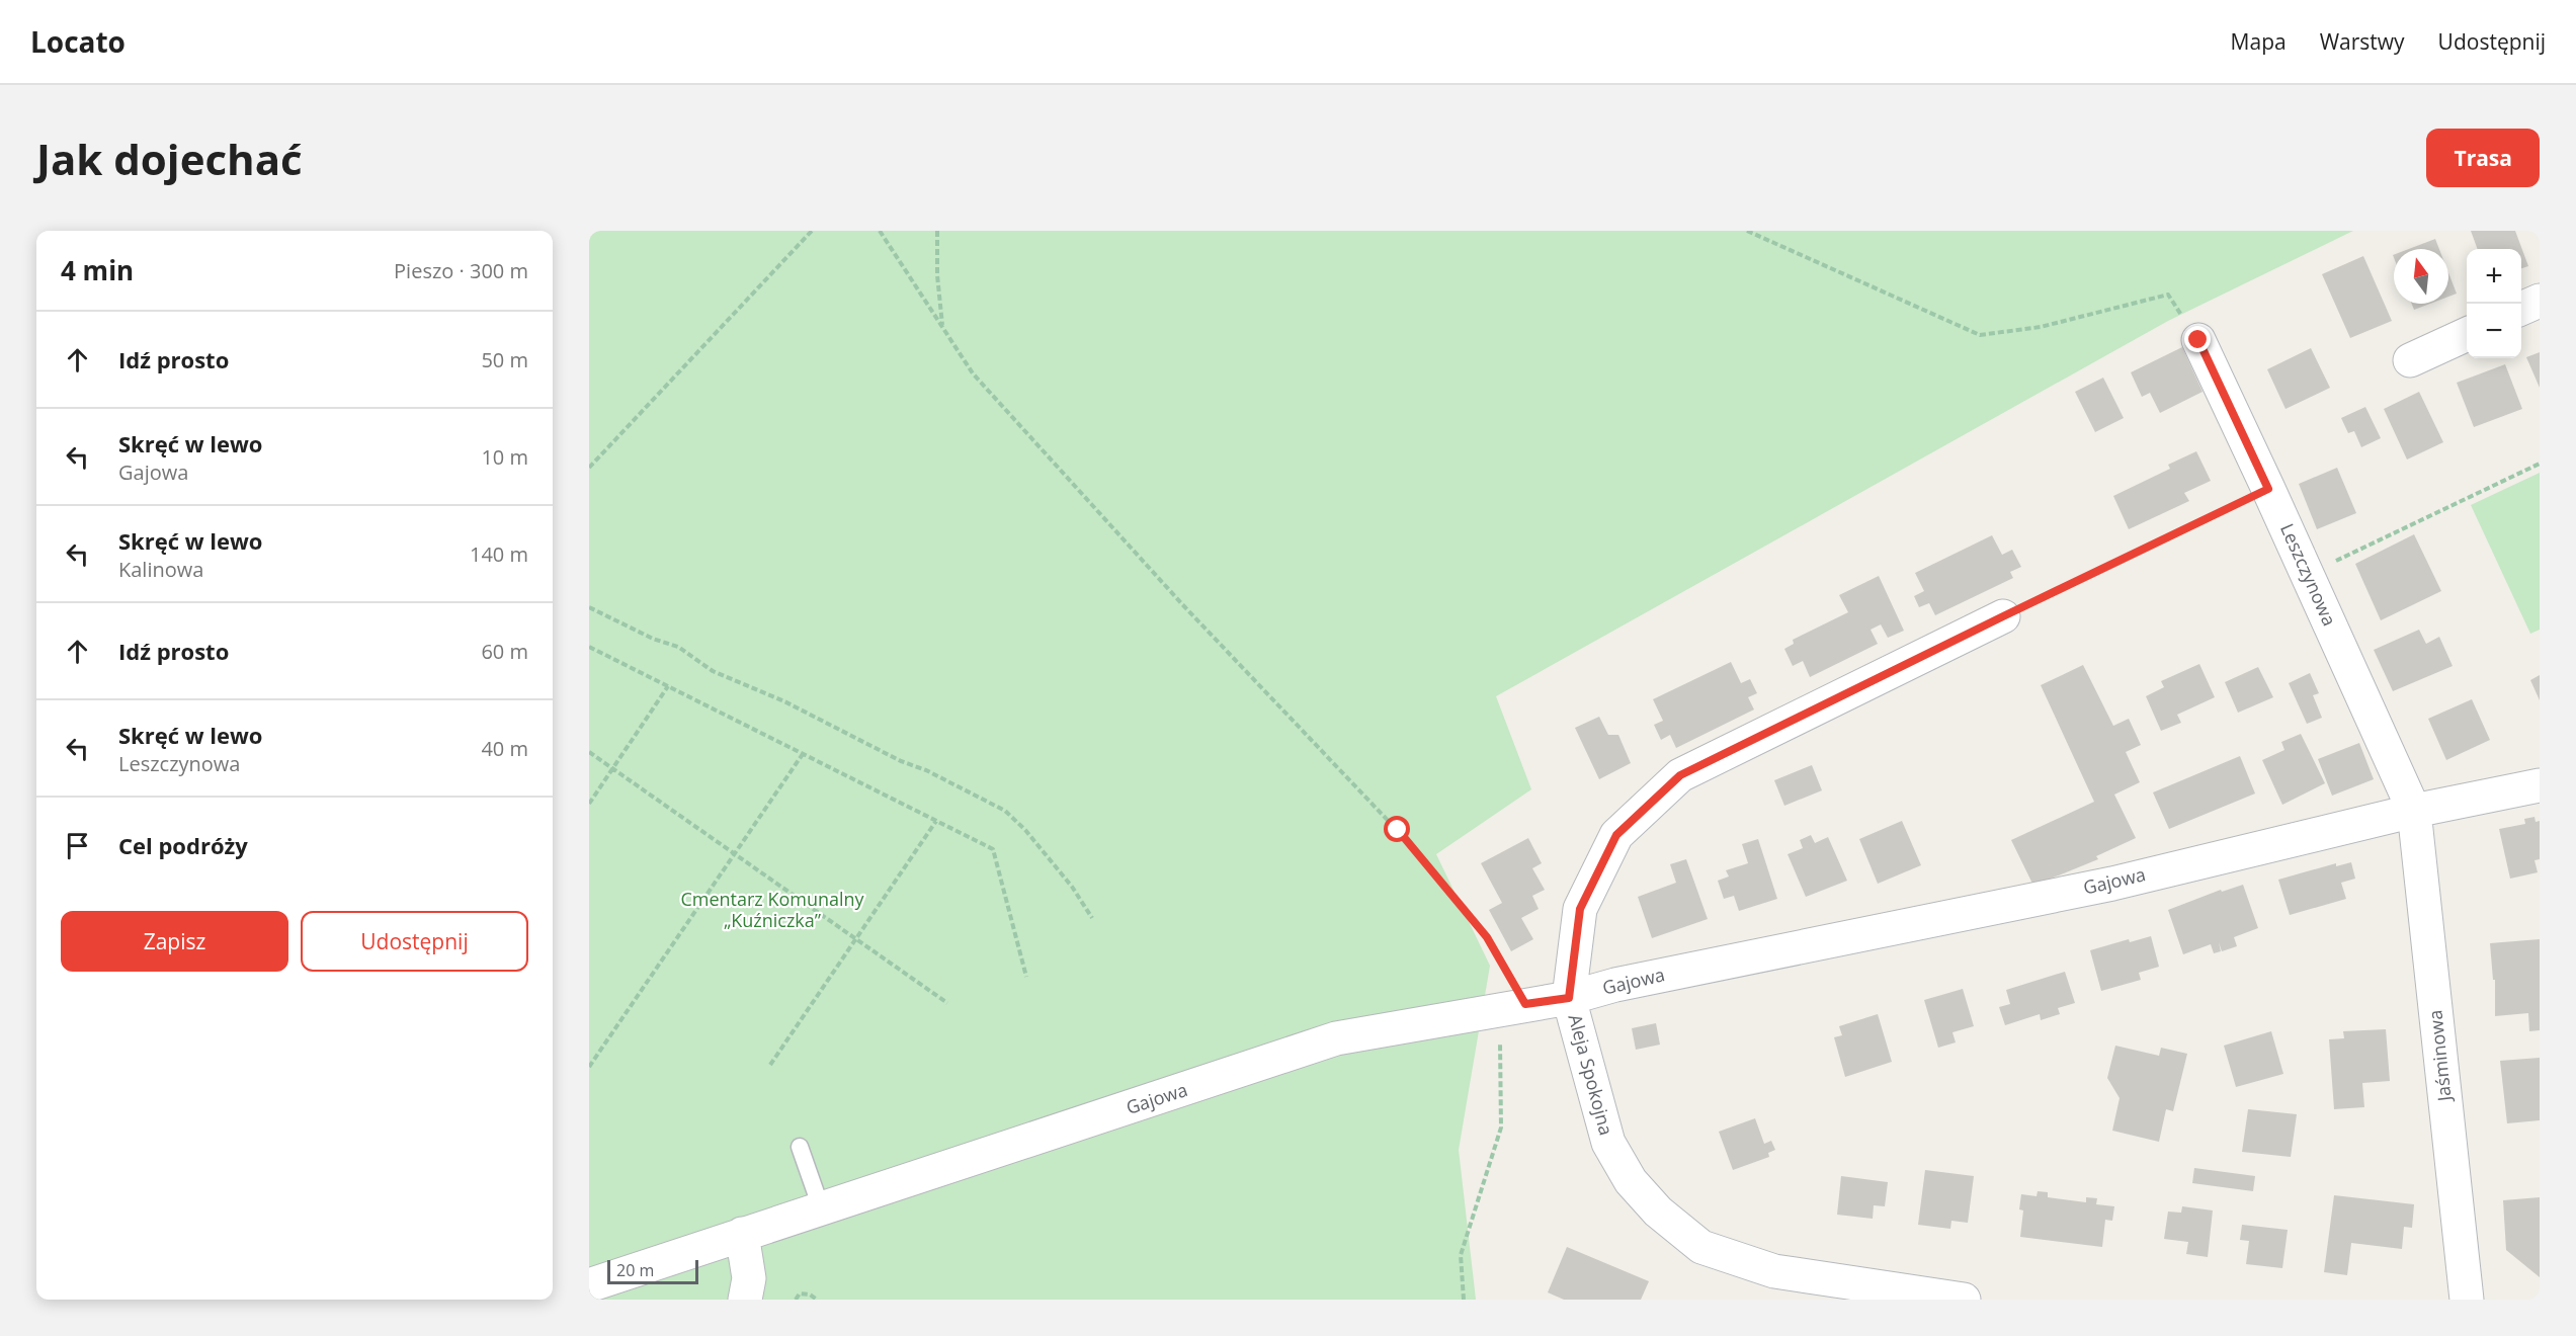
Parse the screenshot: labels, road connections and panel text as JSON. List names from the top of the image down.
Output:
{
  "streets": {
    "street": [
      "Leszczynowa",
      "Gajowa",
      "Jaśminowa",
      "Aleja Spokojna"
    ]
  },
  "crossings": [
    ["Leszczynowa", "Gajowa"],
    ["Leszczynowa", "Jaśminowa"],
    ["Gajowa", "Jaśminowa"],
    ["Gajowa", "Aleja Spokojna"]
  ],
  "parks": ["Cmentarz Komunalny „Kuźniczka”"],
  "scale_bar": "20 m",
  "north": "top",
  "page": {
    "header": "Locato",
    "nav": ["Mapa", "Warstwy", "Udostępnij"],
    "buttons": [
      "Trasa",
      ["Zapisz", "Udostępnij"]
    ],
    "title": "Jak dojechać",
    "heading": ["4 min", "Pieszo · 300 m"],
    "map_buttons": ["+", "−"],
    "list": [
      ["Idź prosto", "50 m"],
      ["Skręć w lewo", "Gajowa", "10 m"],
      ["Skręć w lewo", "Kalinowa", "140 m"],
      ["Idź prosto", "60 m"],
      ["Skręć w lewo", "Leszczynowa", "40 m"],
      "Cel podróży"
    ],
    "scale": "20 m"
  }
}
